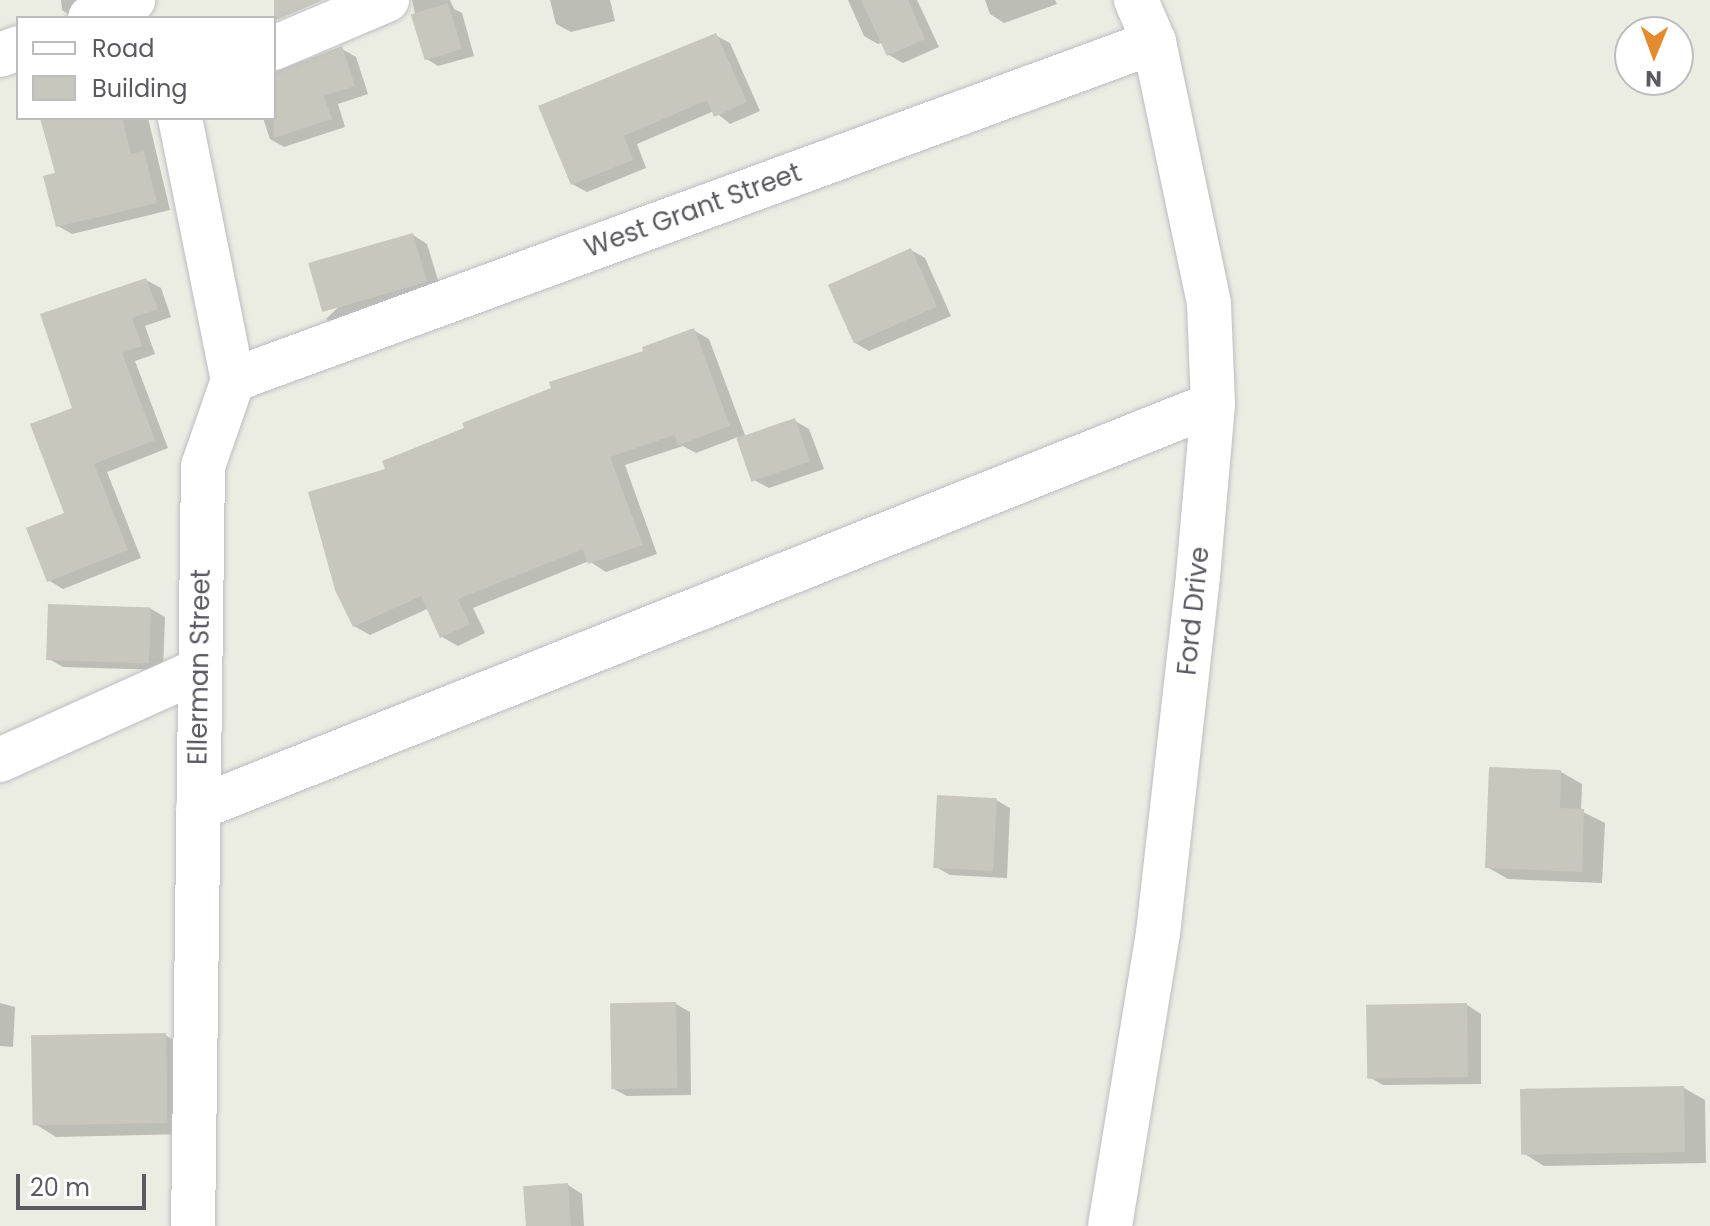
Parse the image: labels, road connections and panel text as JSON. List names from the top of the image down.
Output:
{
  "streets": {
    "street": ["West Grant Street", "Ford Drive", "Ellerman Street"]
  },
  "crossings": [
    ["West Grant Street", "Ford Drive"],
    ["West Grant Street", "Ellerman Street"]
  ],
  "legend": ["Road", "Building"],
  "scale_bar": "20 m",
  "north": "bottom"
}
